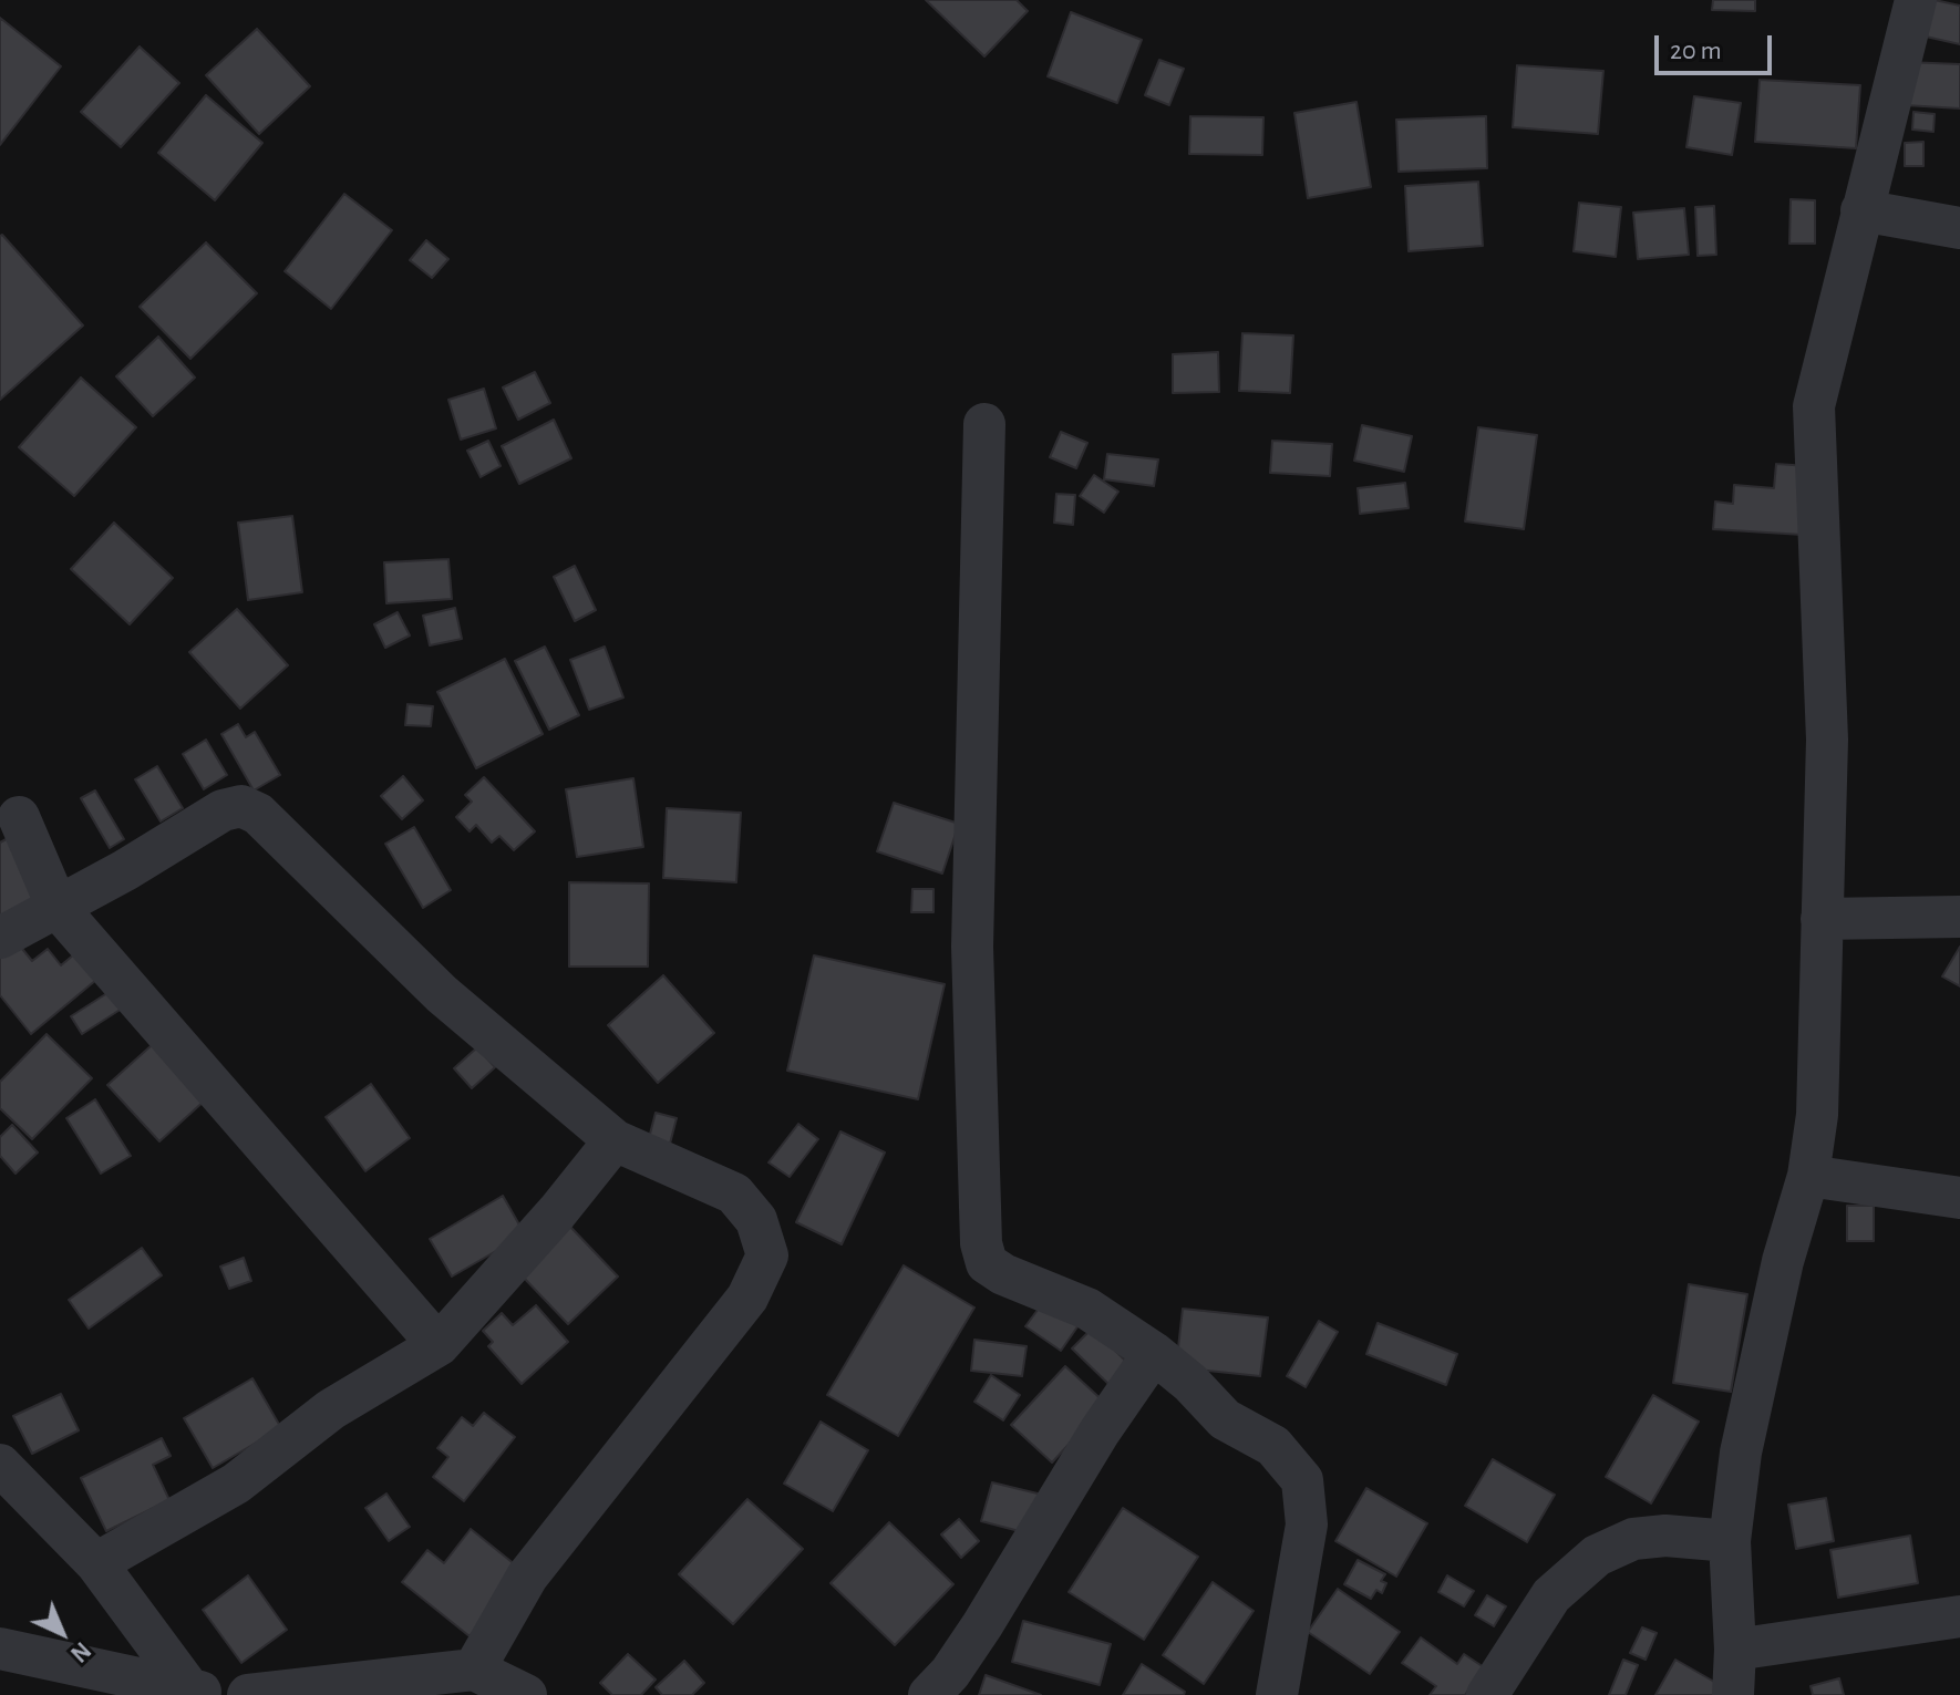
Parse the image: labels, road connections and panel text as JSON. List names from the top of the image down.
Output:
{
  "scale_bar": "20 m",
  "north": "bottom right"
}
